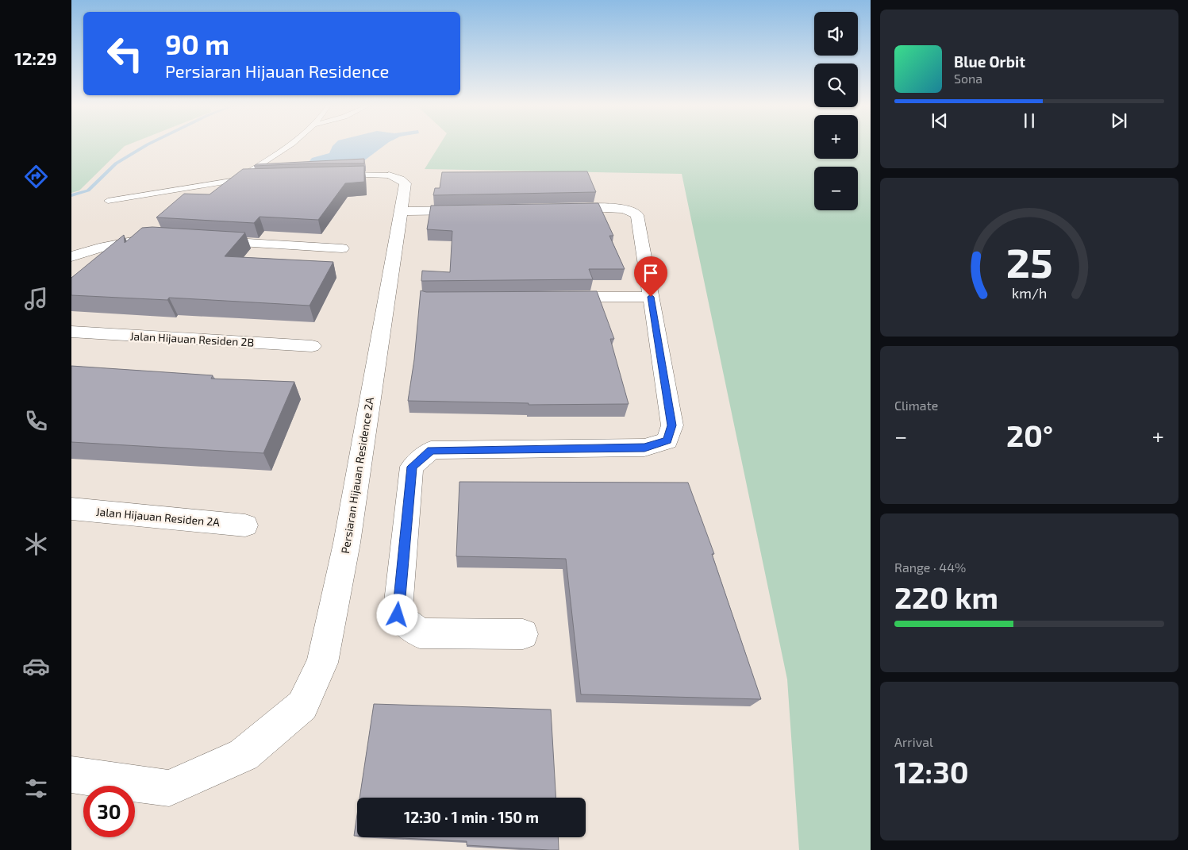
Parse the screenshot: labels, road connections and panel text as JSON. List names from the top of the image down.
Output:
{
  "streets": {
    "street": ["Jalan Hijauan Residen 2B", "Persiaran Hijauan Residence 2A", "Jalan Hijauan Residen 2A"]
  },
  "page": {
    "tabs": "12:29",
    "map_buttons": ["+", "−"],
    "turn": ["90 m", "Persiaran Hijauan Residence"],
    "song": ["Blue Orbit", "Sona"],
    "tile": [
      "Climate",
      ["Range · 44%", "220 km"],
      ["Arrival", "12:30"]
    ],
    "heat": ["−", "20°", "+"],
    "limit": "30",
    "trip": "12:30 · 1 min · 150 m",
    "gauge": ["25", "km/h"]
  }
}
